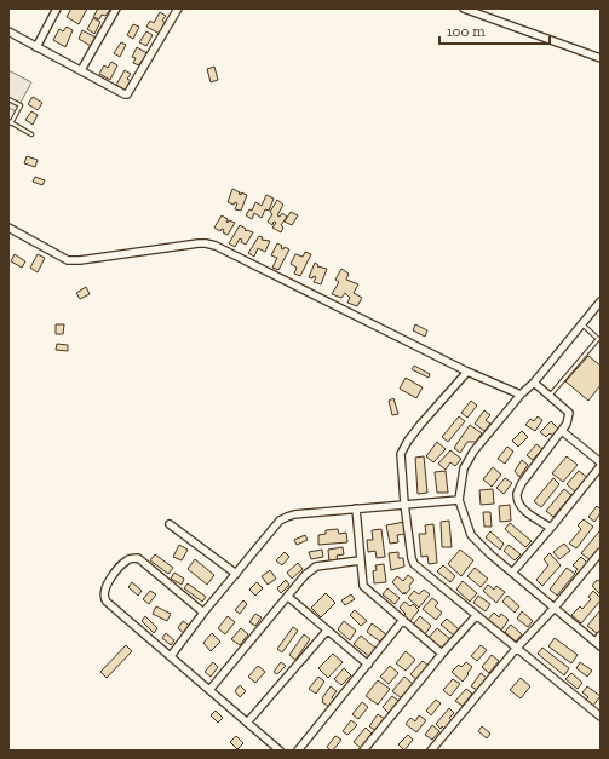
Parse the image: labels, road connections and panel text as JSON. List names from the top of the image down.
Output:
{
  "scale_bar": "100 m"
}
